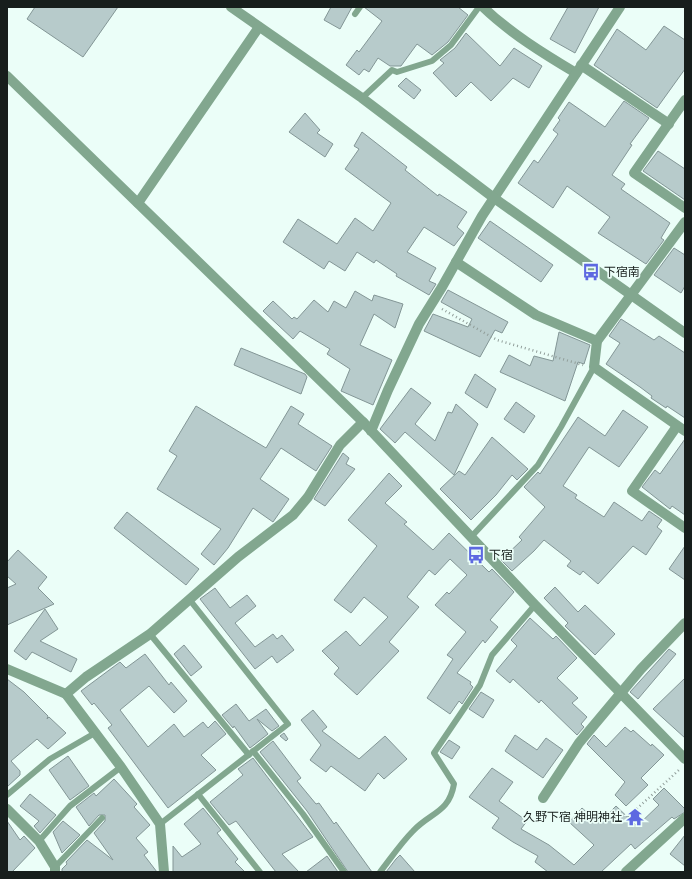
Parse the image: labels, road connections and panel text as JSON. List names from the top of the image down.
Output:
{
  "places": {
    "bus stop": ["下宿南", "下宿"],
    "temple": ["久野下宿 神明神社"]
  }
}
